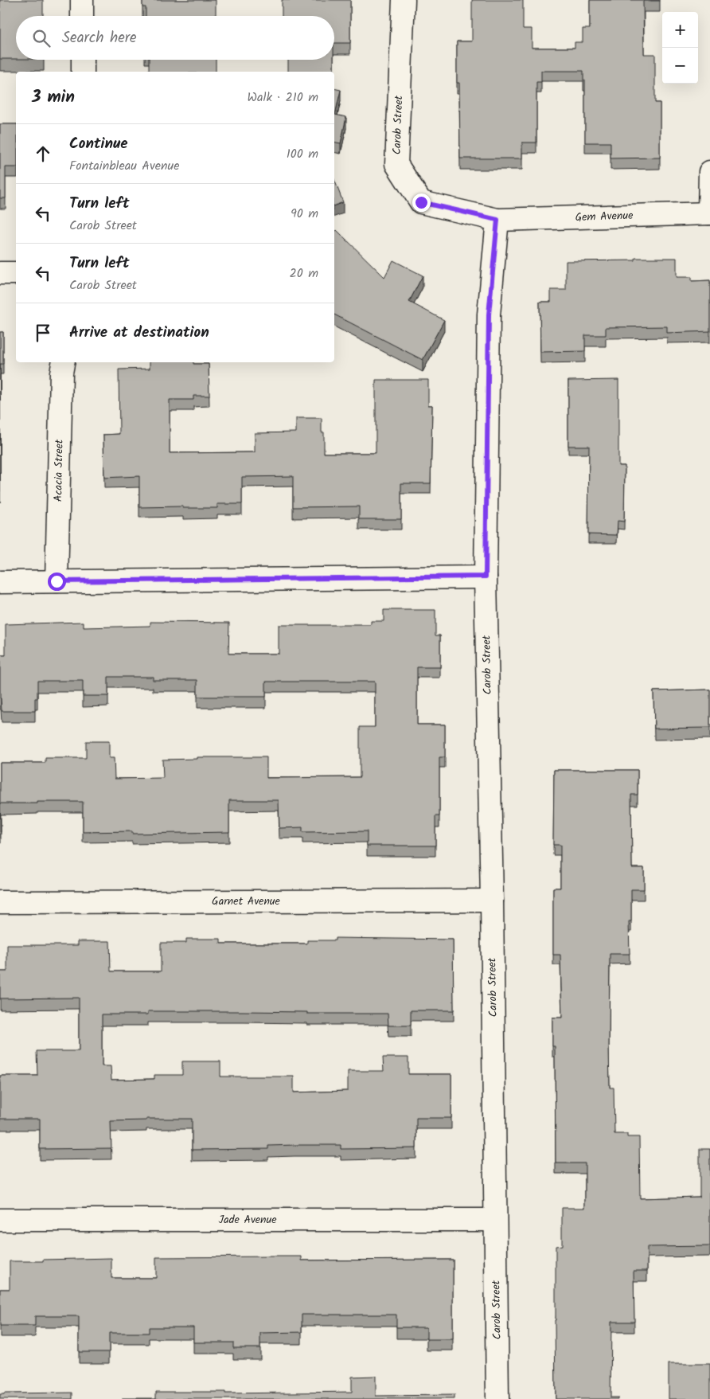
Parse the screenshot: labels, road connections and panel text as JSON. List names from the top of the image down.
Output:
{
  "streets": {
    "street": [
      "Carob Street",
      "Gem Avenue",
      "Acacia Street",
      "Garnet Avenue",
      "Jade Avenue"
    ]
  },
  "crossings": [
    ["Carob Street", "Gem Avenue"],
    ["Carob Street", "Garnet Avenue"],
    ["Carob Street", "Jade Avenue"]
  ],
  "page": {
    "map_buttons": ["+", "−"],
    "search": "Search here",
    "heading": ["3 min", "Walk · 210 m"],
    "list": [
      ["Continue", "Fontainbleau Avenue", "100 m"],
      ["Turn left", "Carob Street", "90 m"],
      ["Turn left", "Carob Street", "20 m"],
      "Arrive at destination"
    ]
  }
}
